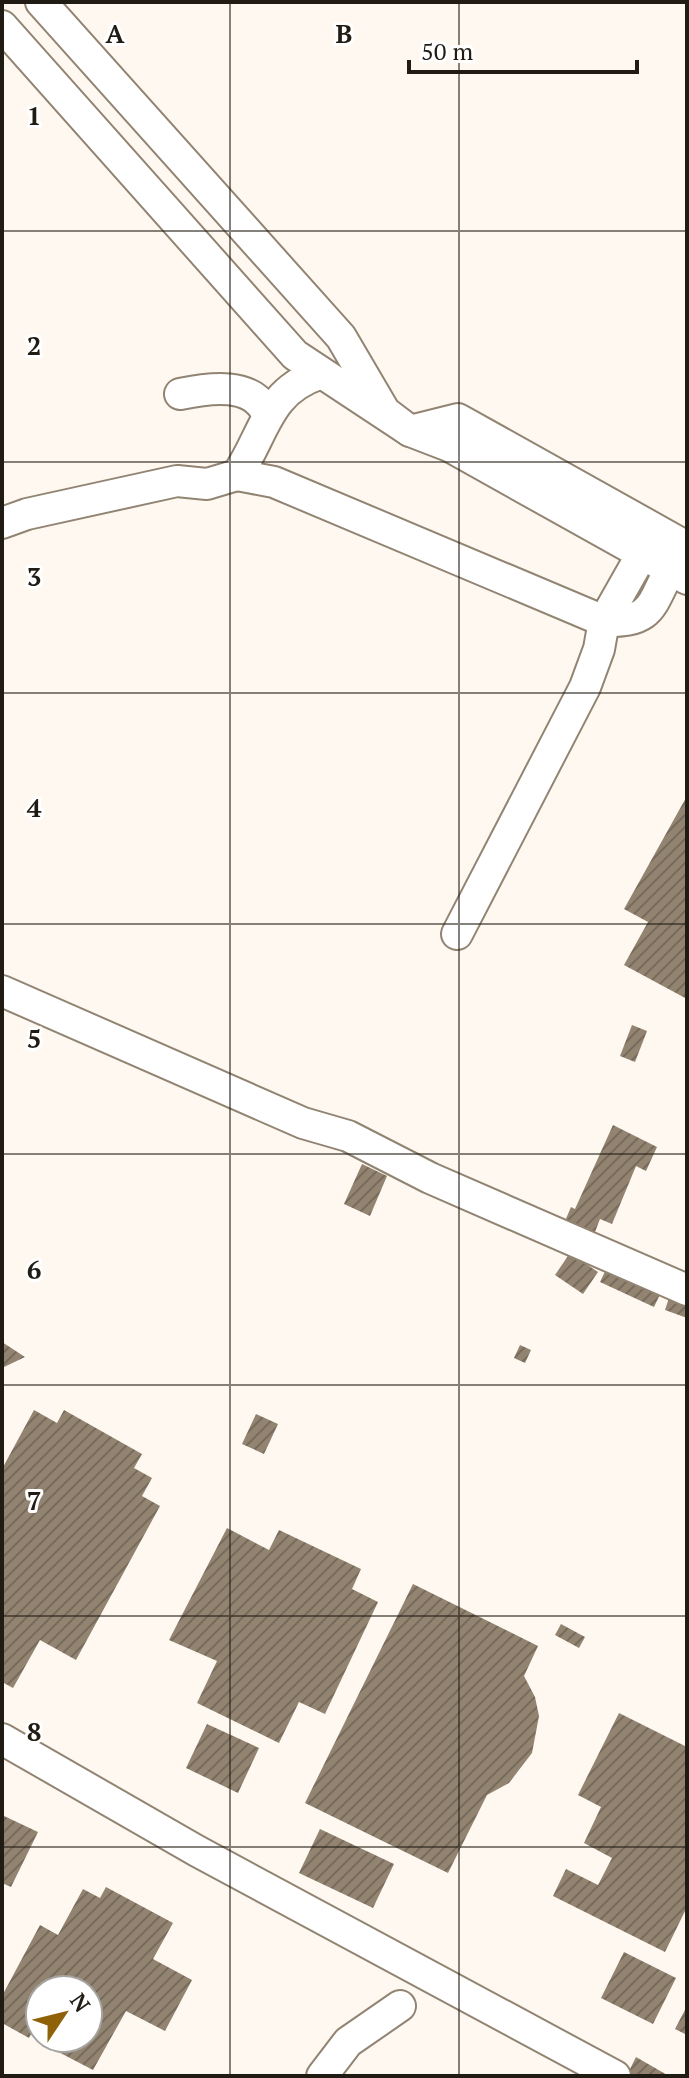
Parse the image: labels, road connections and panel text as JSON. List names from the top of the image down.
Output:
{
  "scale_bar": "50 m",
  "north": "top right",
  "grid": {
    "columns": ["A", "B"],
    "rows": [
      "1",
      "2",
      "3",
      "4",
      "5",
      "6",
      "7",
      "8"
    ]
  }
}
